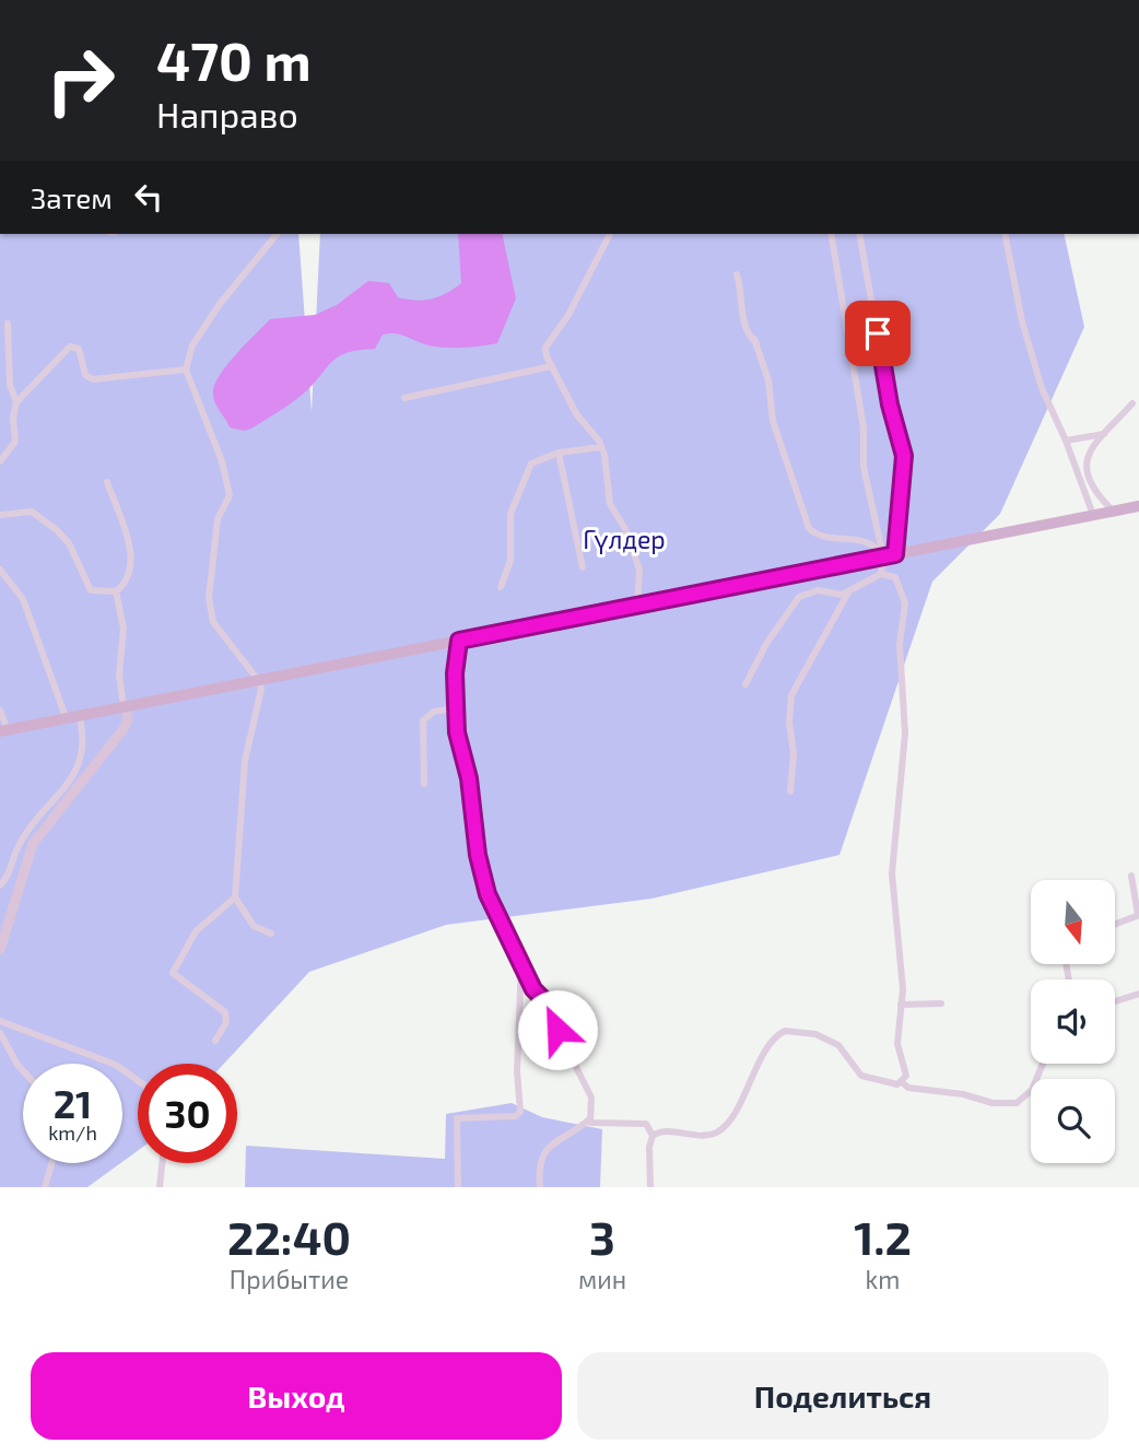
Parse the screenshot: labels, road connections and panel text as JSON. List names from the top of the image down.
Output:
{
  "parks": ["Гүлдер"],
  "north": "bottom",
  "page": {
    "turn": ["470 m", "Направо"],
    "then": "Затем",
    "speed": "21 km/h",
    "limit": "30",
    "eta": [
      "22:40",
      "Прибытие",
      "3",
      "мин",
      "1.2",
      "km"
    ],
    "buttons": ["Выход", "Поделиться"]
  }
}
